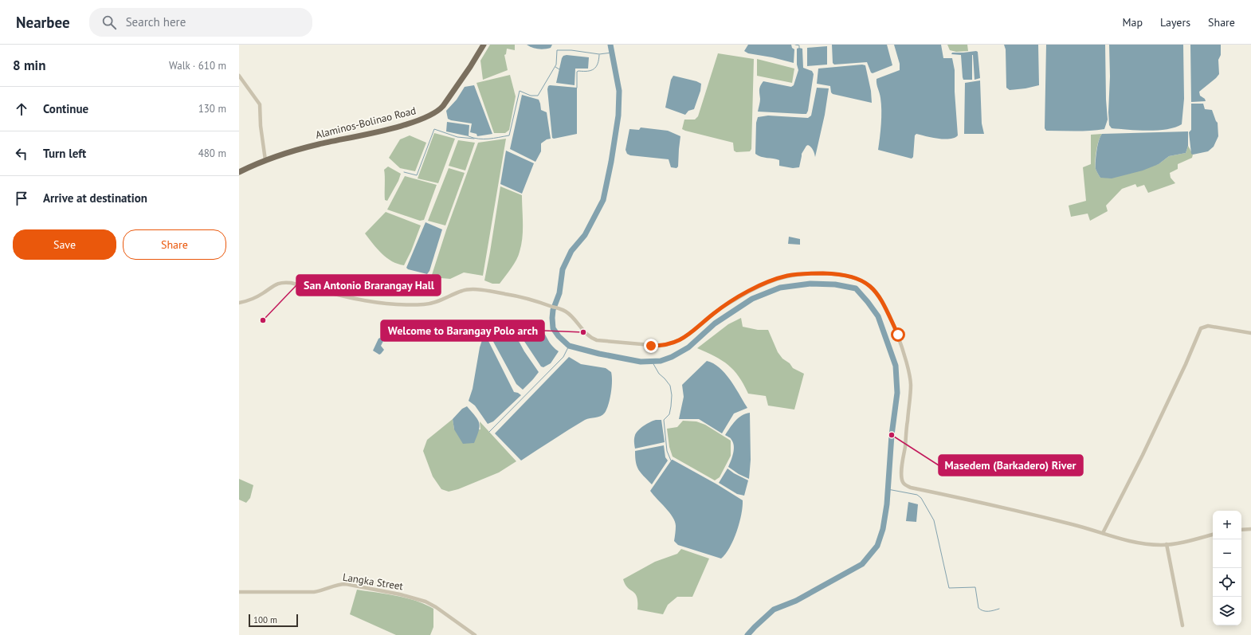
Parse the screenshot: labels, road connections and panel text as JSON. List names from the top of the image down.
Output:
{
  "streets": {
    "main road": ["Alaminos-Bolinao Road"],
    "street": ["Langka Street"]
  },
  "places": ["San Antonio Brarangay Hall", "Welcome to Barangay Polo arch", "Masedem (Barkadero) River"],
  "scale_bar": "100 m",
  "page": {
    "header": "Nearbee",
    "search": "Search here",
    "nav": ["Map", "Layers", "Share"],
    "heading": ["8 min", "Walk · 610 m"],
    "list": [
      ["Continue", "130 m"],
      ["Turn left", "480 m"],
      "Arrive at destination"
    ],
    "buttons": ["Save", "Share"],
    "map_buttons": ["+", "−"],
    "scale": "100 m"
  }
}
